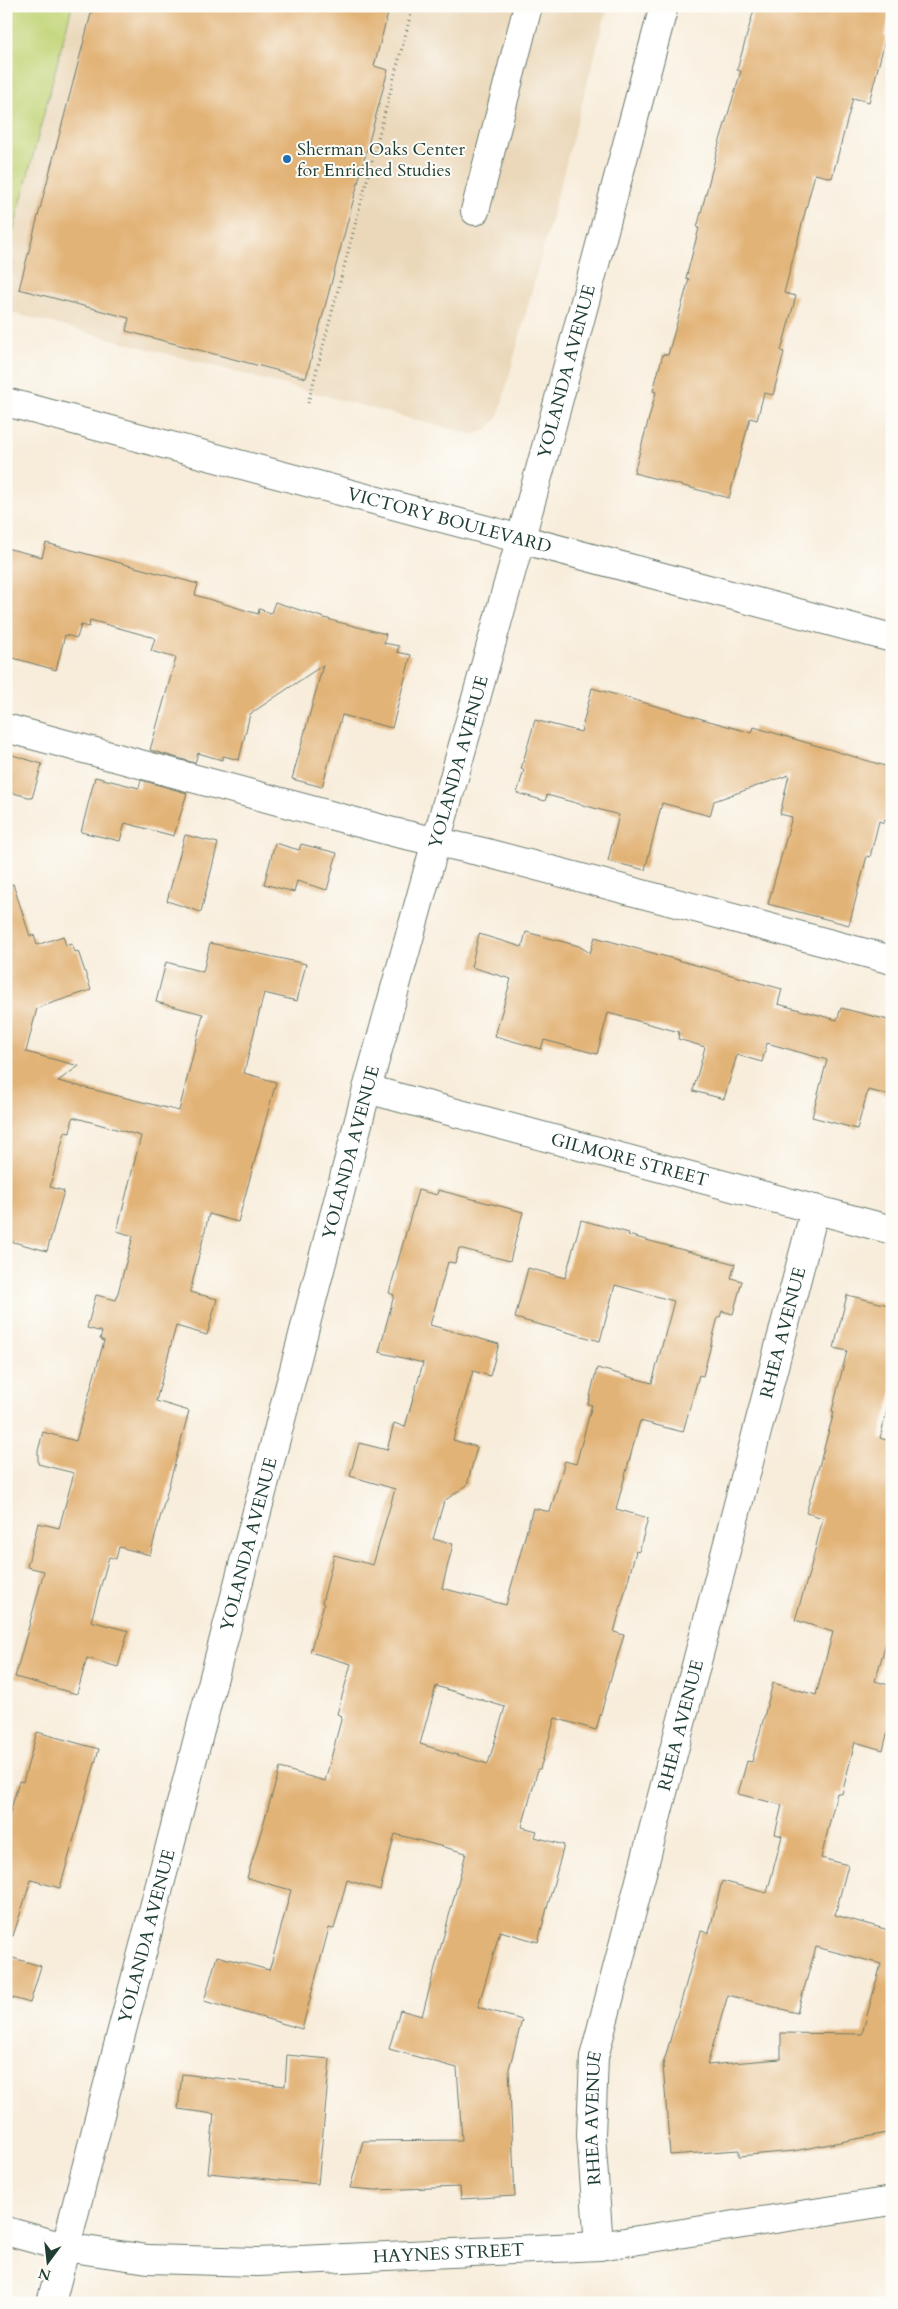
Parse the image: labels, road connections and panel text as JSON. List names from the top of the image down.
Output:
{
  "streets": {
    "street": [
      "YOLANDA AVENUE",
      "VICTORY BOULEVARD",
      "GILMORE STREET",
      "RHEA AVENUE",
      "HAYNES STREET"
    ]
  },
  "crossings": [
    ["YOLANDA AVENUE", "VICTORY BOULEVARD"],
    ["YOLANDA AVENUE", "GILMORE STREET"],
    ["YOLANDA AVENUE", "HAYNES STREET"],
    ["GILMORE STREET", "RHEA AVENUE"],
    ["RHEA AVENUE", "HAYNES STREET"]
  ],
  "places": ["Sherman Oaks Center for Enriched Studies"],
  "north": "bottom"
}
